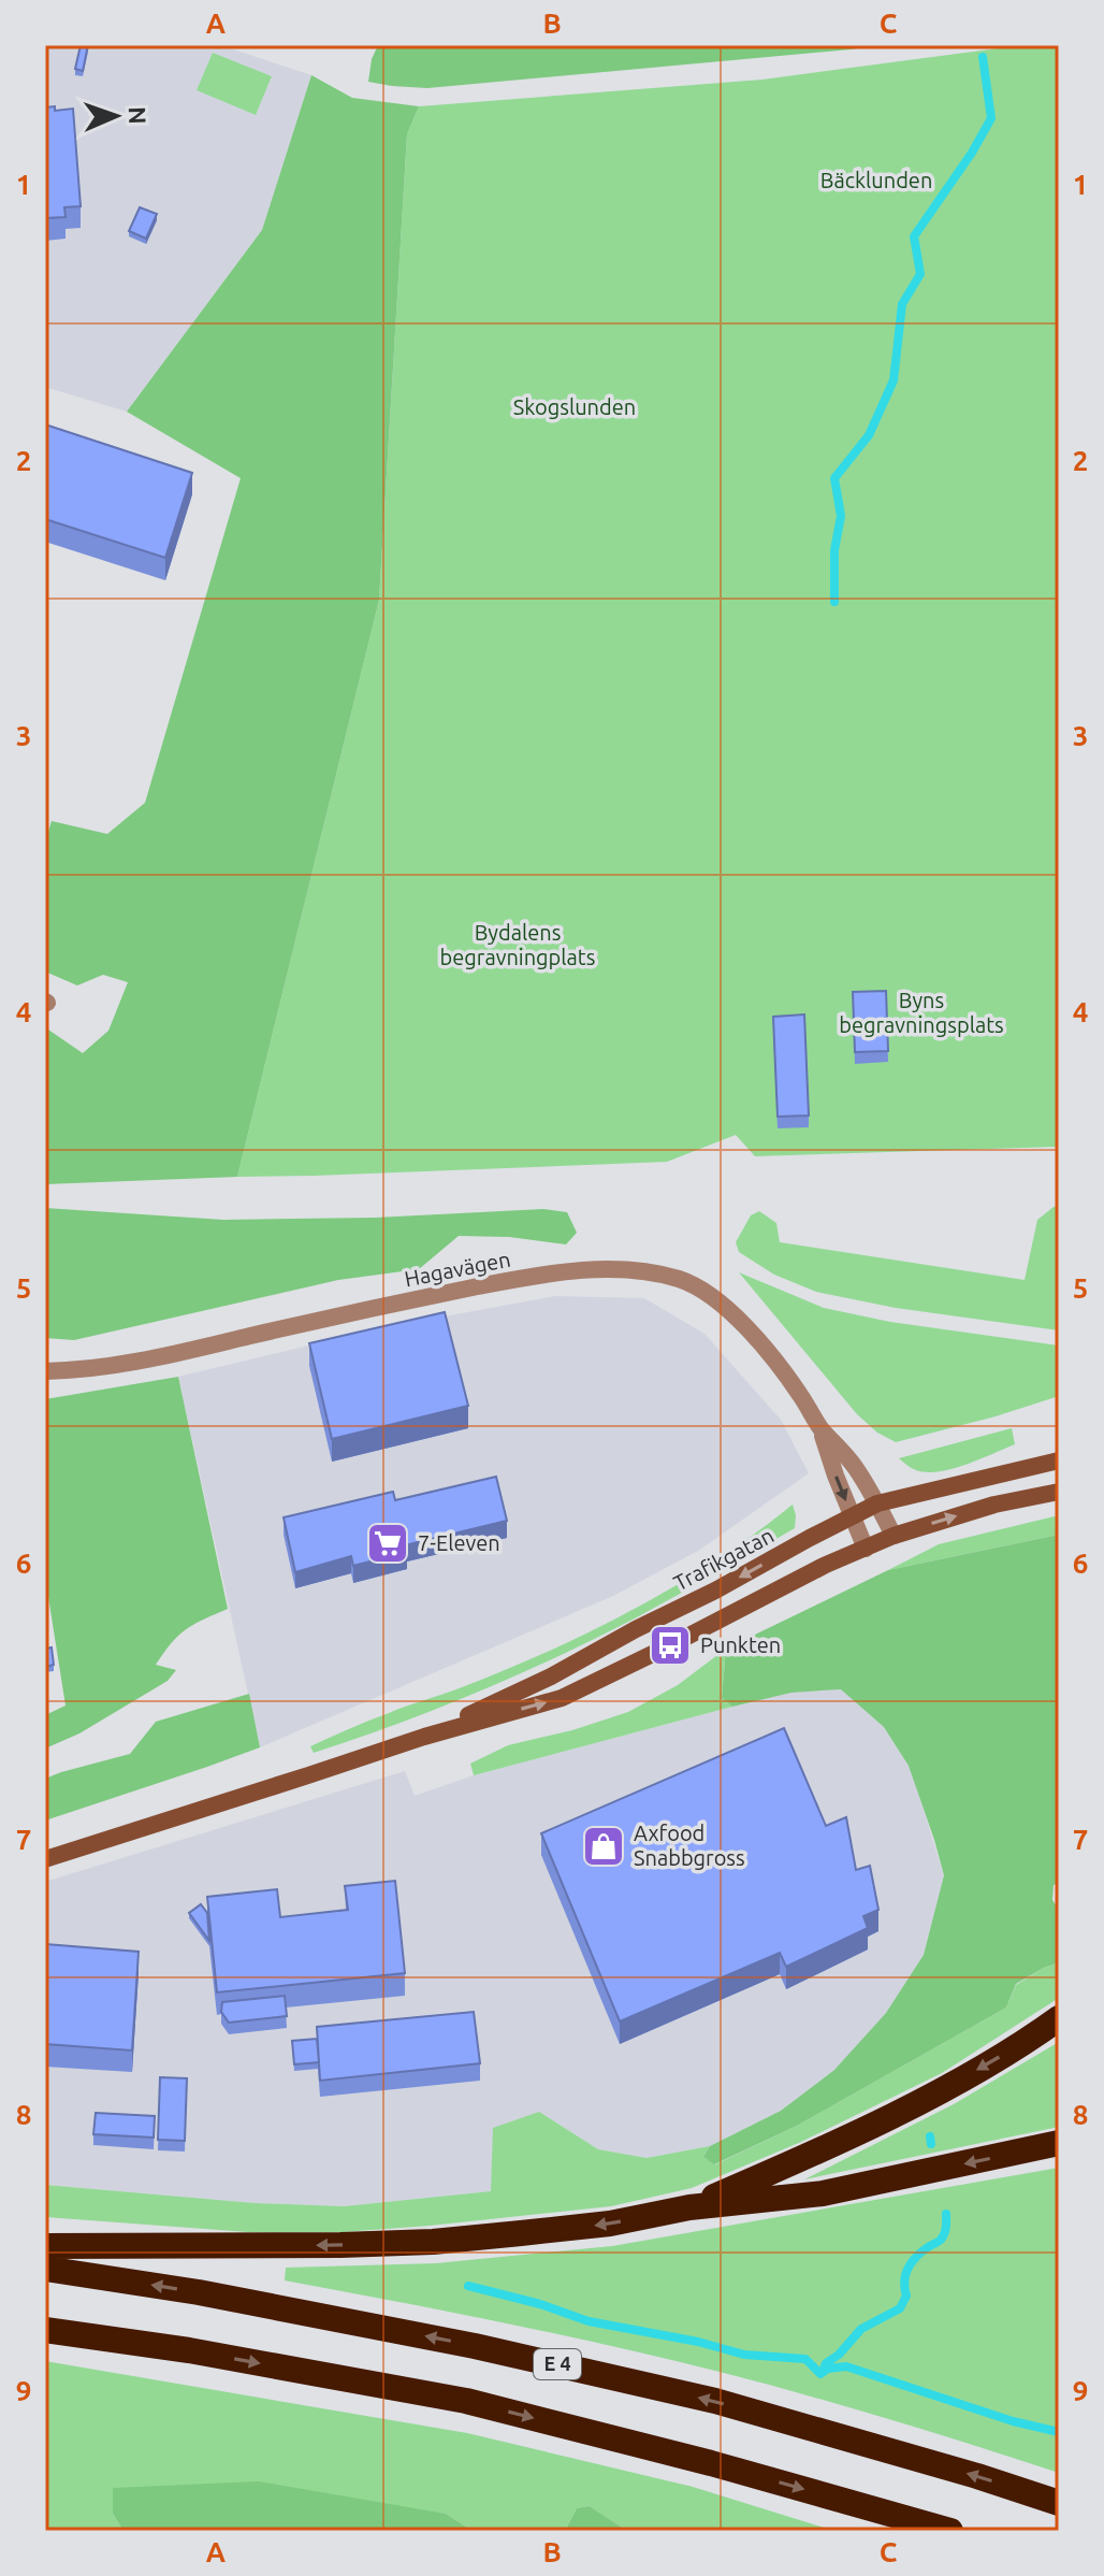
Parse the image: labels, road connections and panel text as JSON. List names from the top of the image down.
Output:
{
  "streets": {
    "highway": ["E 4"],
    "main road": ["Trafikgatan"],
    "street": ["Hagavägen"]
  },
  "crossings": [
    ["Hagavägen", "Trafikgatan"]
  ],
  "parks": [
    "Bäcklunden",
    "Skogslunden",
    "Bydalens begravningplats",
    "Byns begravningsplats"
  ],
  "places": {
    "supermarket": ["7-Eleven"],
    "bus stop": ["Punkten"],
    "shop": ["Axfood Snabbgross"]
  },
  "north": "right",
  "grid": {
    "columns": ["A", "B", "C"],
    "rows": [
      "1",
      "2",
      "3",
      "4",
      "5",
      "6",
      "7",
      "8",
      "9"
    ]
  }
}
